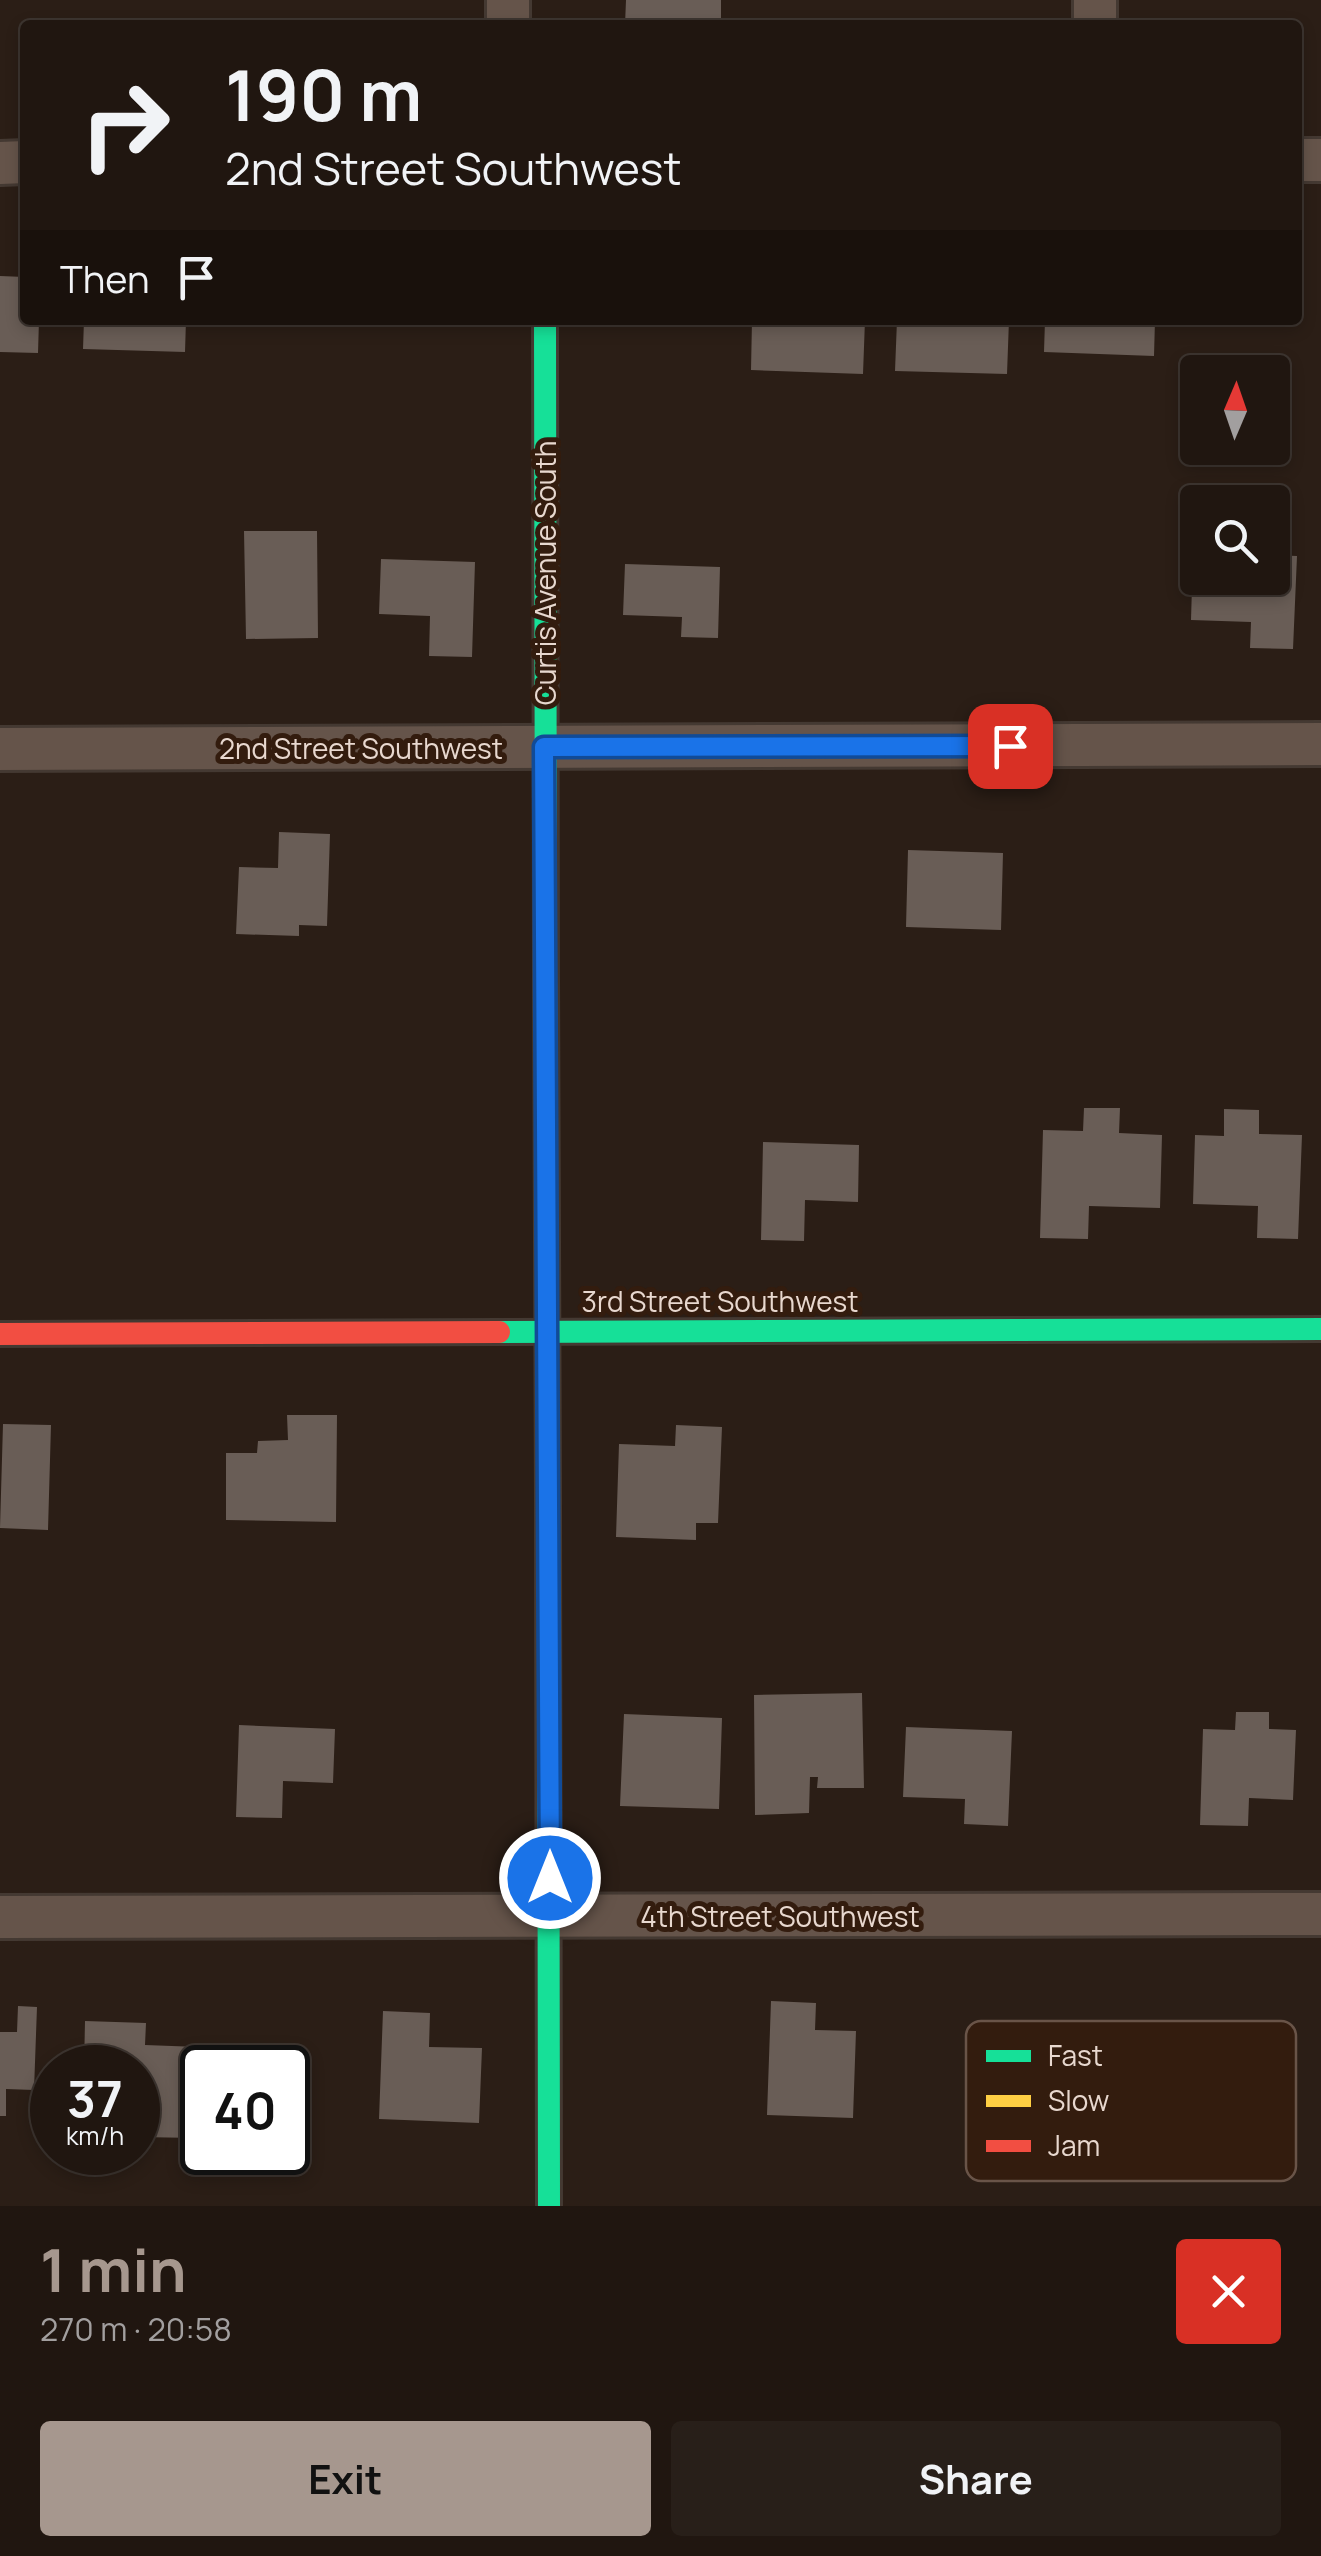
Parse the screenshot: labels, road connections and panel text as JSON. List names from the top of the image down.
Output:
{
  "streets": {
    "street": [
      "Curtis Avenue South",
      "2nd Street Southwest",
      "3rd Street Southwest",
      "4th Street Southwest"
    ]
  },
  "crossings": [
    ["Curtis Avenue South", "2nd Street Southwest"],
    ["Curtis Avenue South", "3rd Street Southwest"],
    ["Curtis Avenue South", "4th Street Southwest"]
  ],
  "legend": ["Fast", "Slow", "Jam"],
  "north": "top",
  "page": {
    "turn": ["190 m", "2nd Street Southwest"],
    "then": "Then",
    "speed": "37 km/h",
    "limit": "40",
    "heading": ["1 min", "270 m · 20:58"],
    "buttons": ["Exit", "Share"]
  }
}
